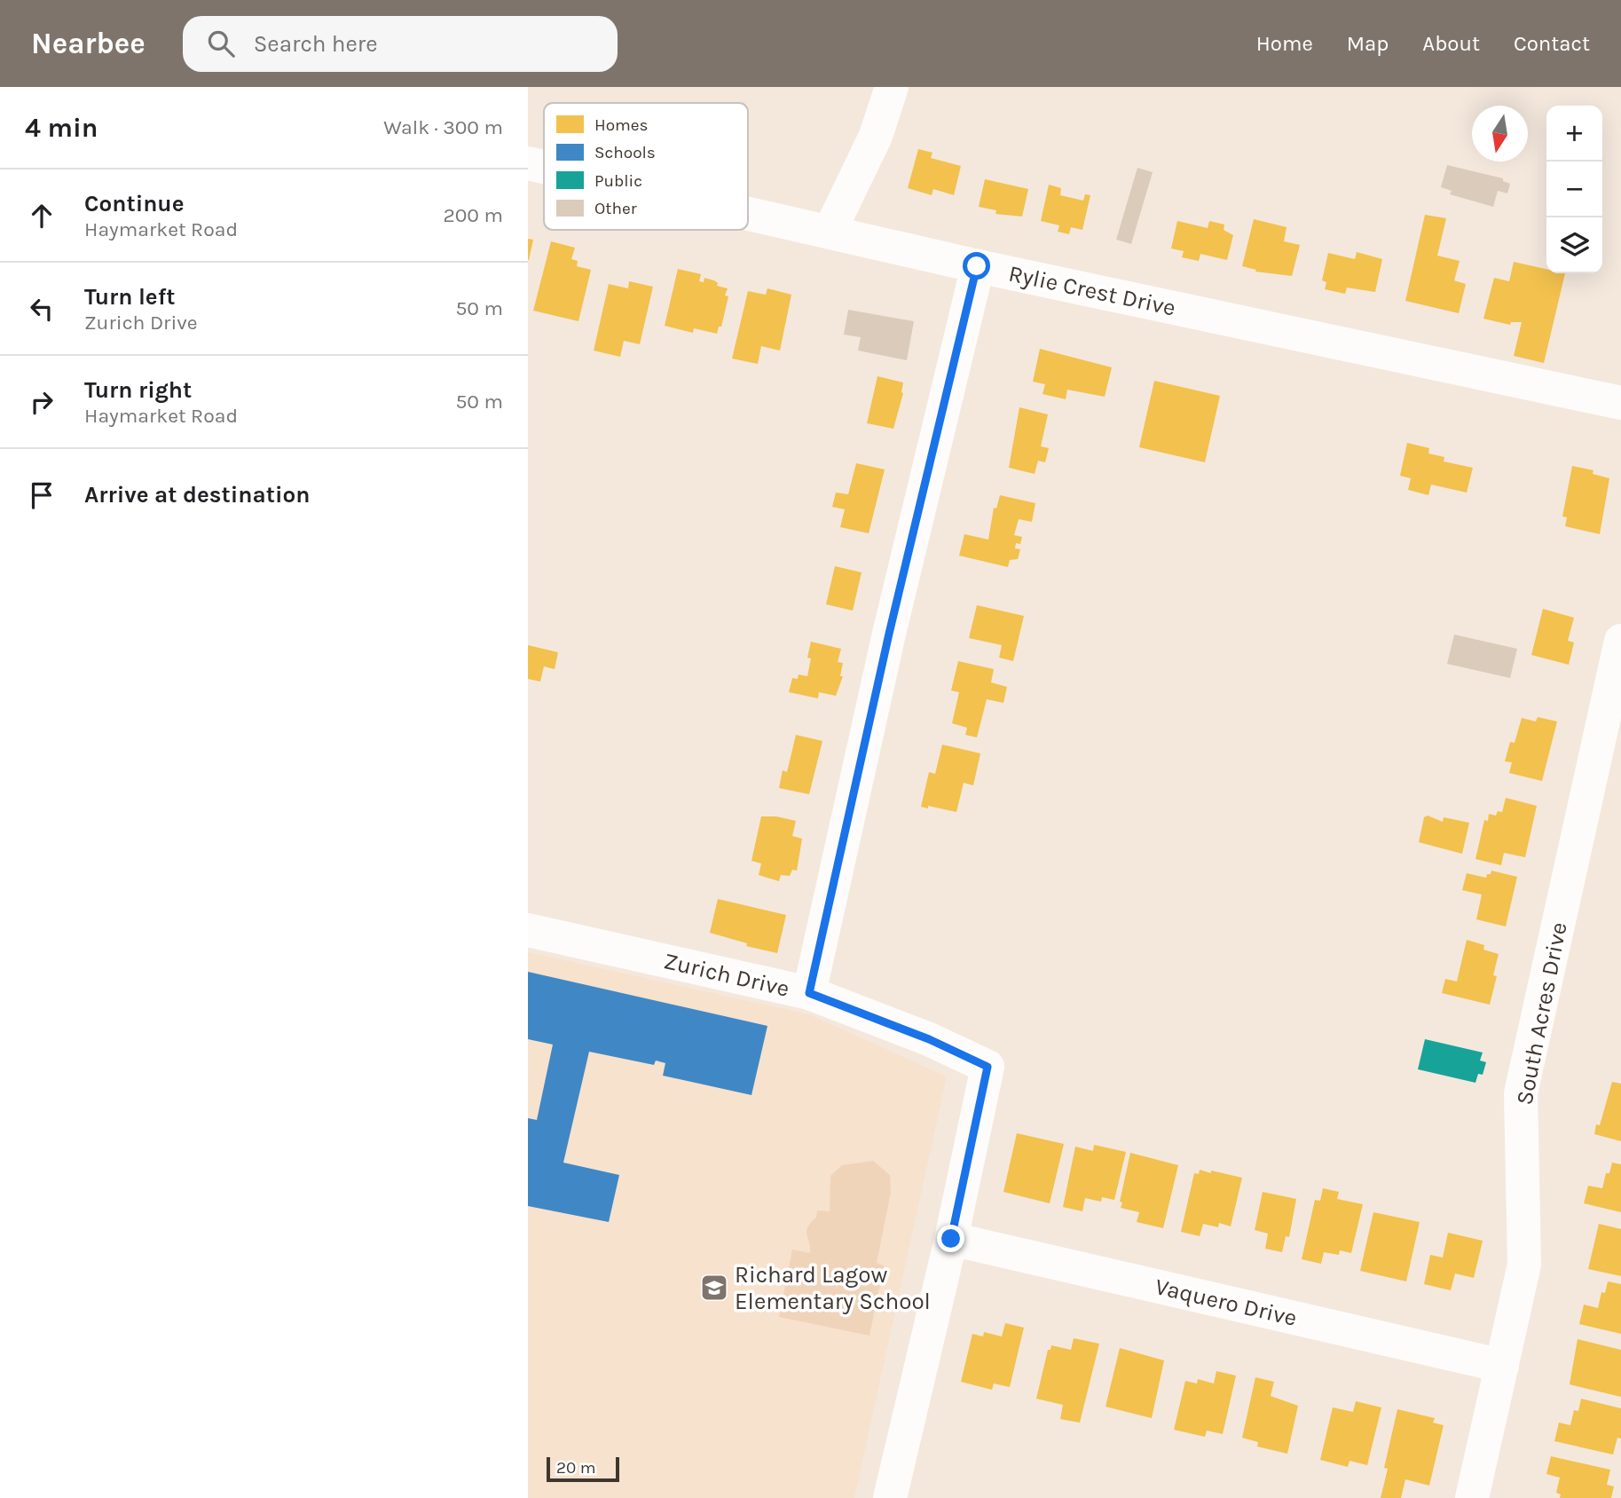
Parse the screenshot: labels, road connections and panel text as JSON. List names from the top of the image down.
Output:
{
  "streets": {
    "street": [
      "Rylie Crest Drive",
      "Zurich Drive",
      "South Acres Drive",
      "Vaquero Drive"
    ]
  },
  "crossings": [
    ["Zurich Drive", "Vaquero Drive"],
    ["South Acres Drive", "Vaquero Drive"]
  ],
  "places": {
    "school or university": ["Richard Lagow Elementary School"]
  },
  "legend": [
    "Homes",
    "Schools",
    "Public",
    "Other"
  ],
  "scale_bar": "20 m",
  "north": "bottom",
  "page": {
    "header": "Nearbee",
    "search": "Search here",
    "nav": [
      "Home",
      "Map",
      "About",
      "Contact"
    ],
    "heading": ["4 min", "Walk · 300 m"],
    "map_buttons": ["+", "−"],
    "list": [
      ["Continue", "Haymarket Road", "200 m"],
      ["Turn left", "Zurich Drive", "50 m"],
      ["Turn right", "Haymarket Road", "50 m"],
      "Arrive at destination"
    ],
    "scale": "20 m"
  }
}
